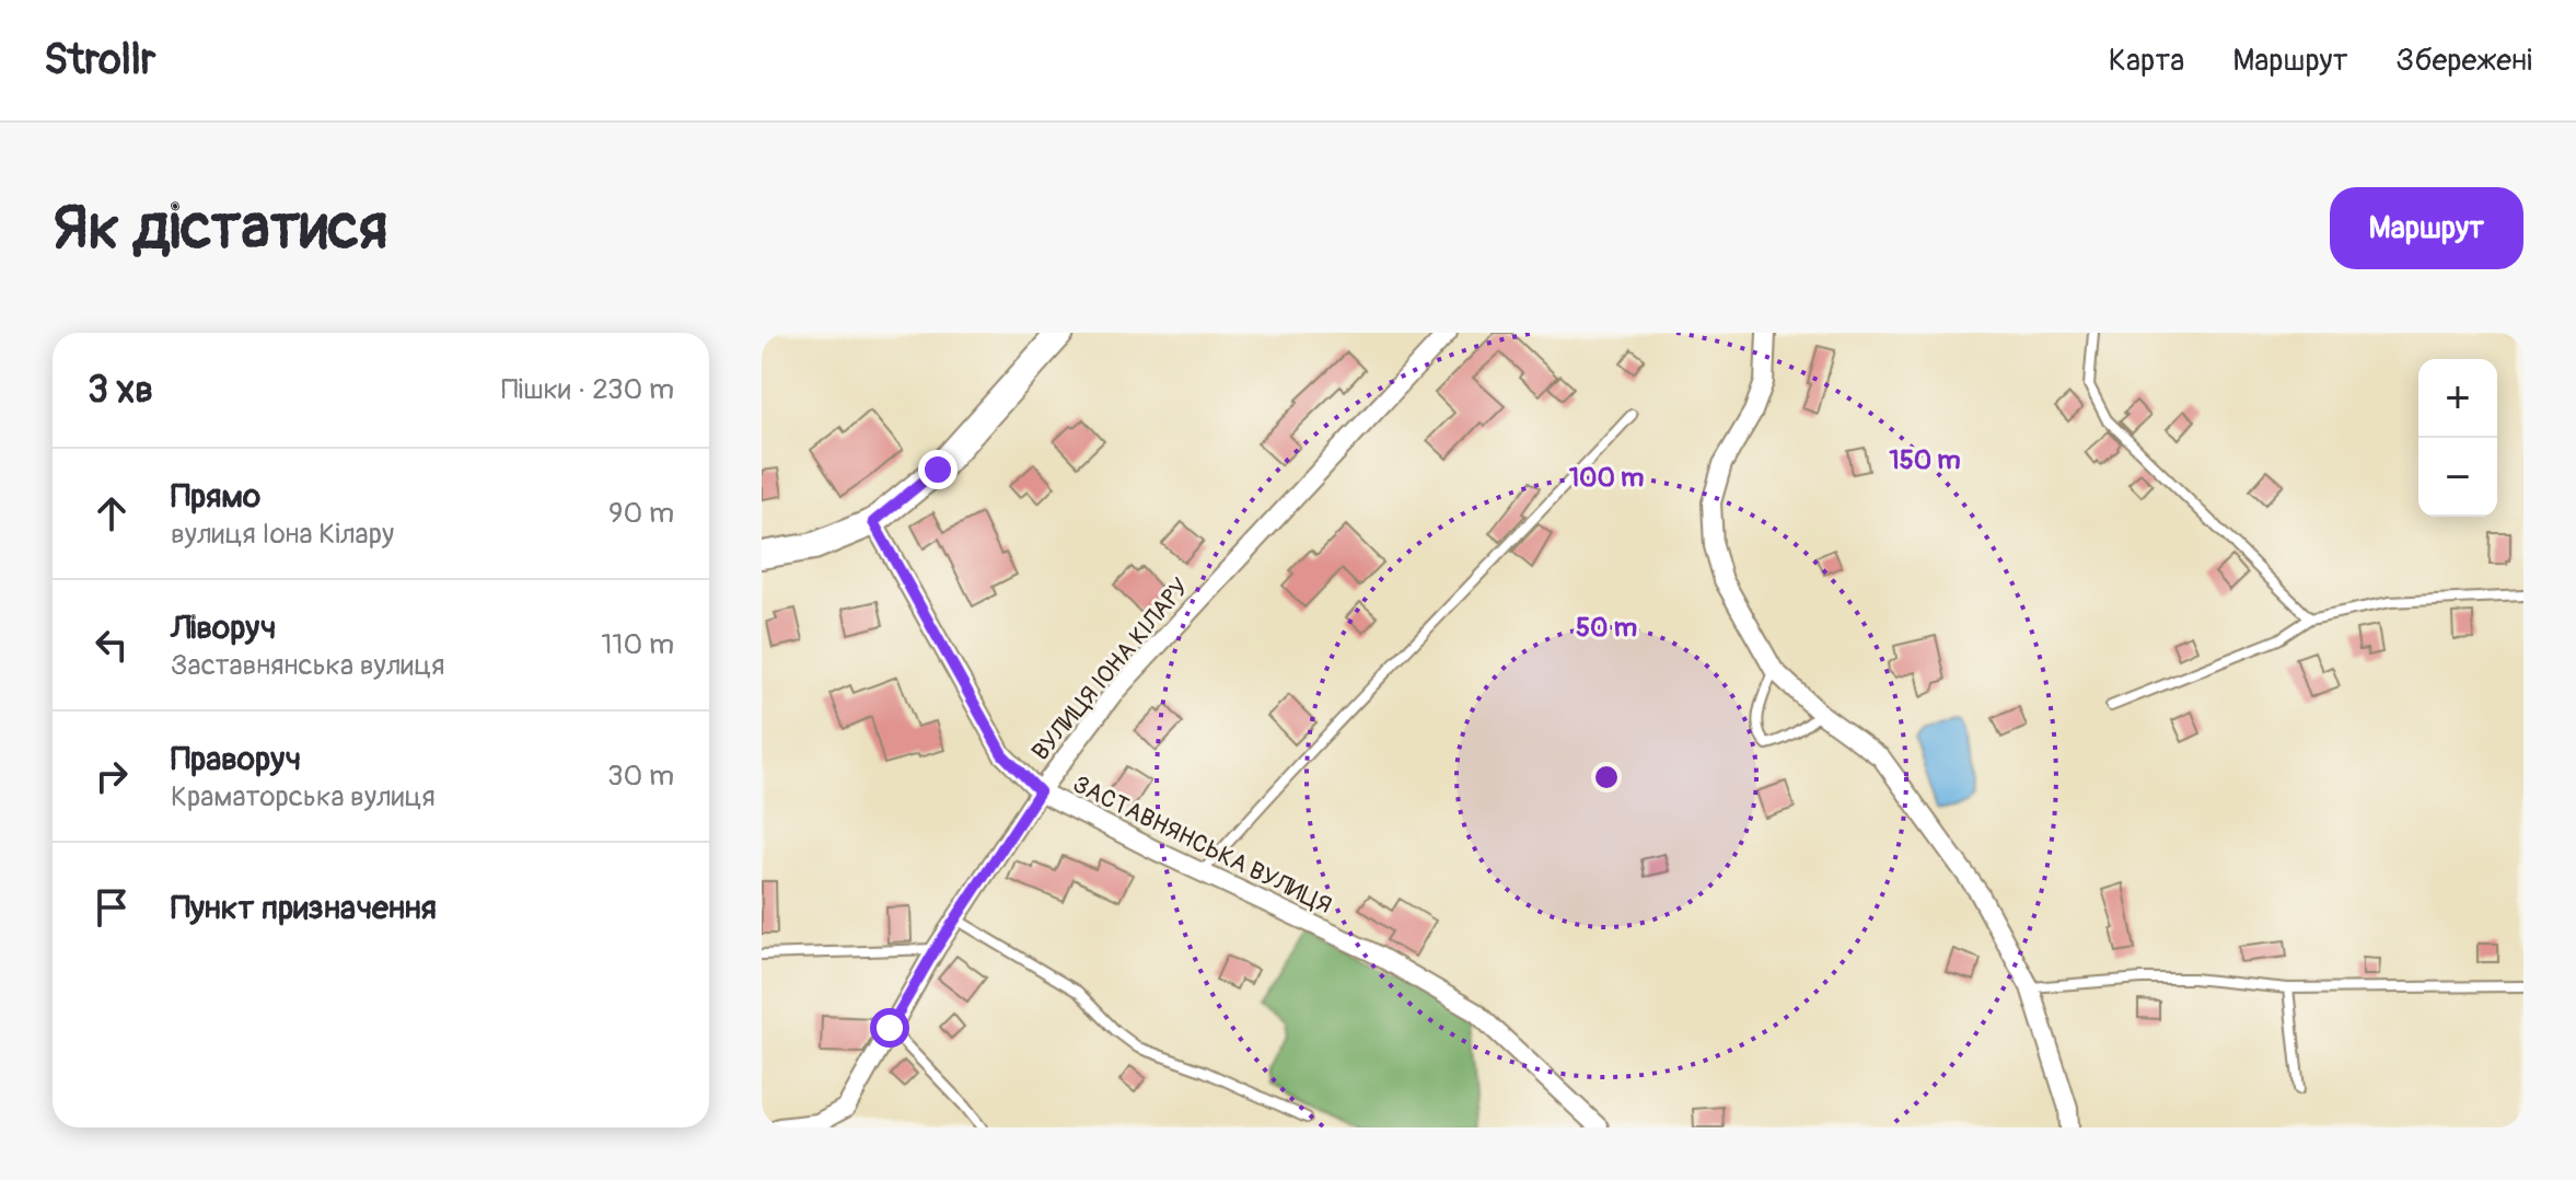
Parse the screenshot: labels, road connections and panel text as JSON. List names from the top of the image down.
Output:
{
  "streets": {
    "street": ["ВУЛИЦЯ ІОНА КІЛАРУ", "ЗАСТАВНЯНСЬКА ВУЛИЦЯ"]
  },
  "crossings": [
    ["ВУЛИЦЯ ІОНА КІЛАРУ", "ЗАСТАВНЯНСЬКА ВУЛИЦЯ"]
  ],
  "page": {
    "header": "Strollr",
    "nav": ["Карта", "Маршрут", "Збережені"],
    "buttons": "Маршрут",
    "title": "Як дістатися",
    "heading": ["3 хв", "Пішки · 230 m"],
    "map_buttons": ["+", "−"],
    "list": [
      ["Прямо", "вулиця Іона Кілару", "90 m"],
      ["Ліворуч", "Заставнянська вулиця", "110 m"],
      ["Праворуч", "Краматорська вулиця", "30 m"],
      "Пункт призначення"
    ]
  },
  "rings": ["150 m", "100 m", "50 m"]
}
